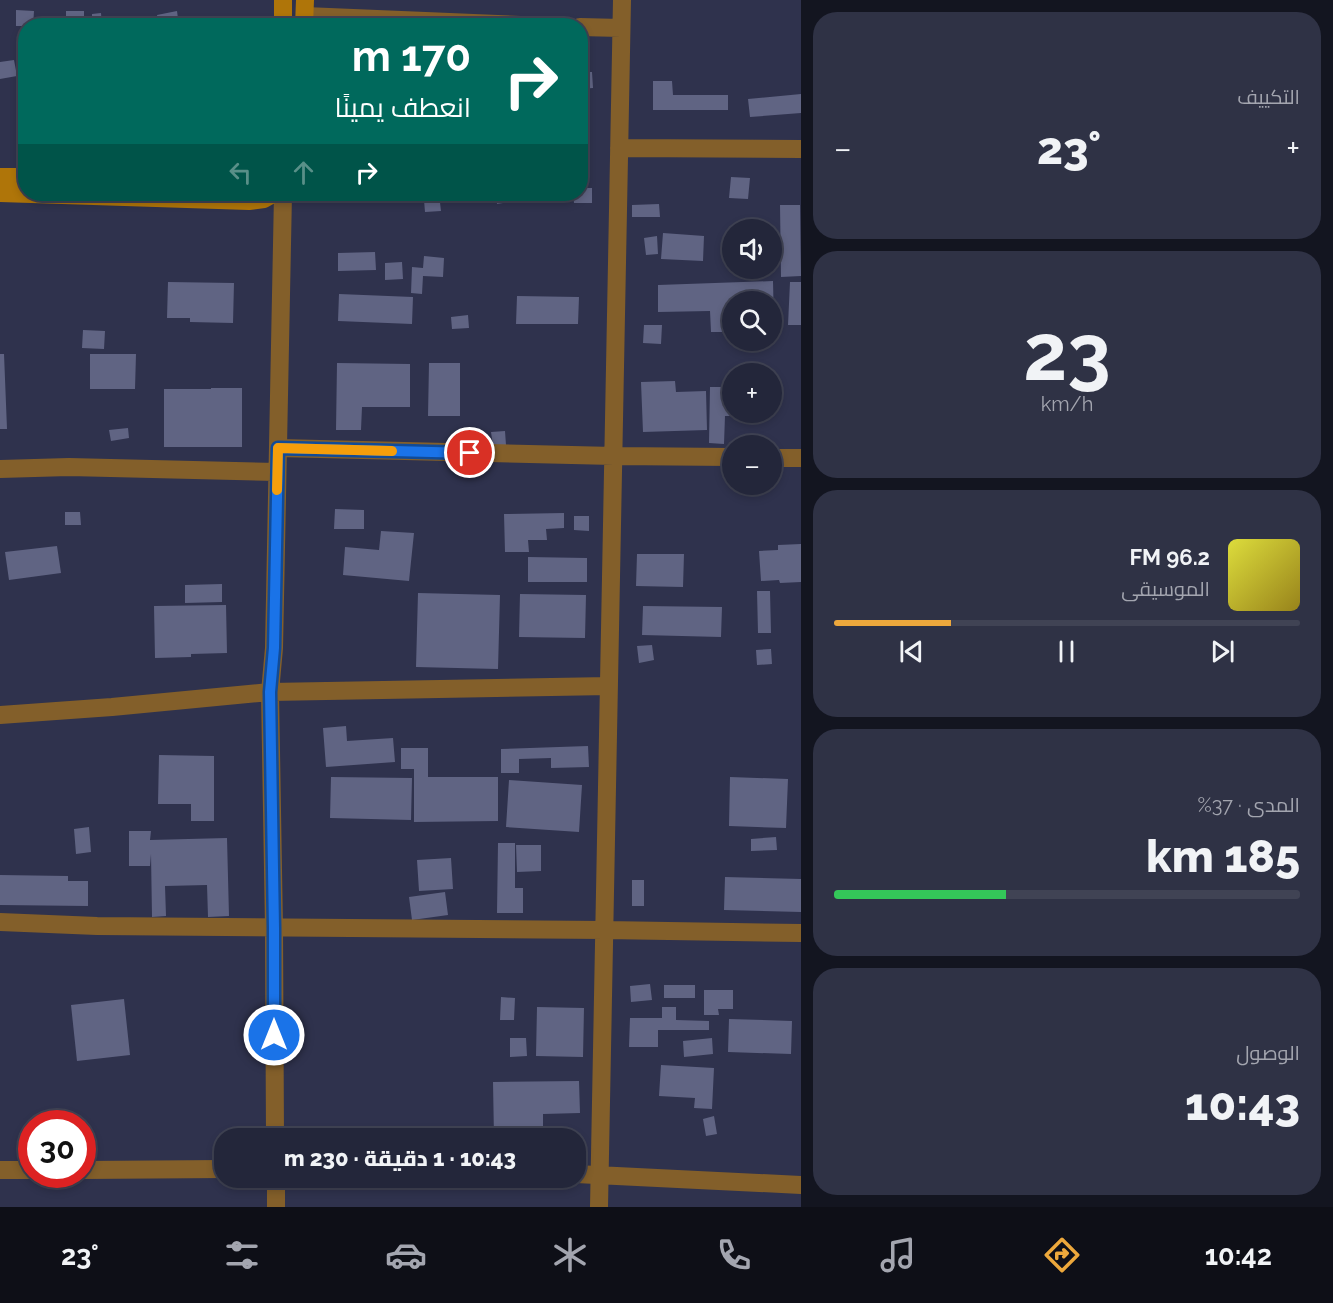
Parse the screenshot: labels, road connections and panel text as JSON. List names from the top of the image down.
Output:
{
  "page": {
    "tile": [
      "التكييف",
      ["23", "km/h"],
      ["المدى · 37%", "185 km"],
      ["الوصول", "10:43"]
    ],
    "turn": ["170 m", "انعطف يمينًا"],
    "heat": ["−", "23°", "+"],
    "map_buttons": ["+", "−"],
    "song": ["96.2 FM", "الموسيقى"],
    "limit": "30",
    "trip": "10:43 · 1 دقيقة · 230 m",
    "tabs": ["10:42", "23°"]
  }
}
